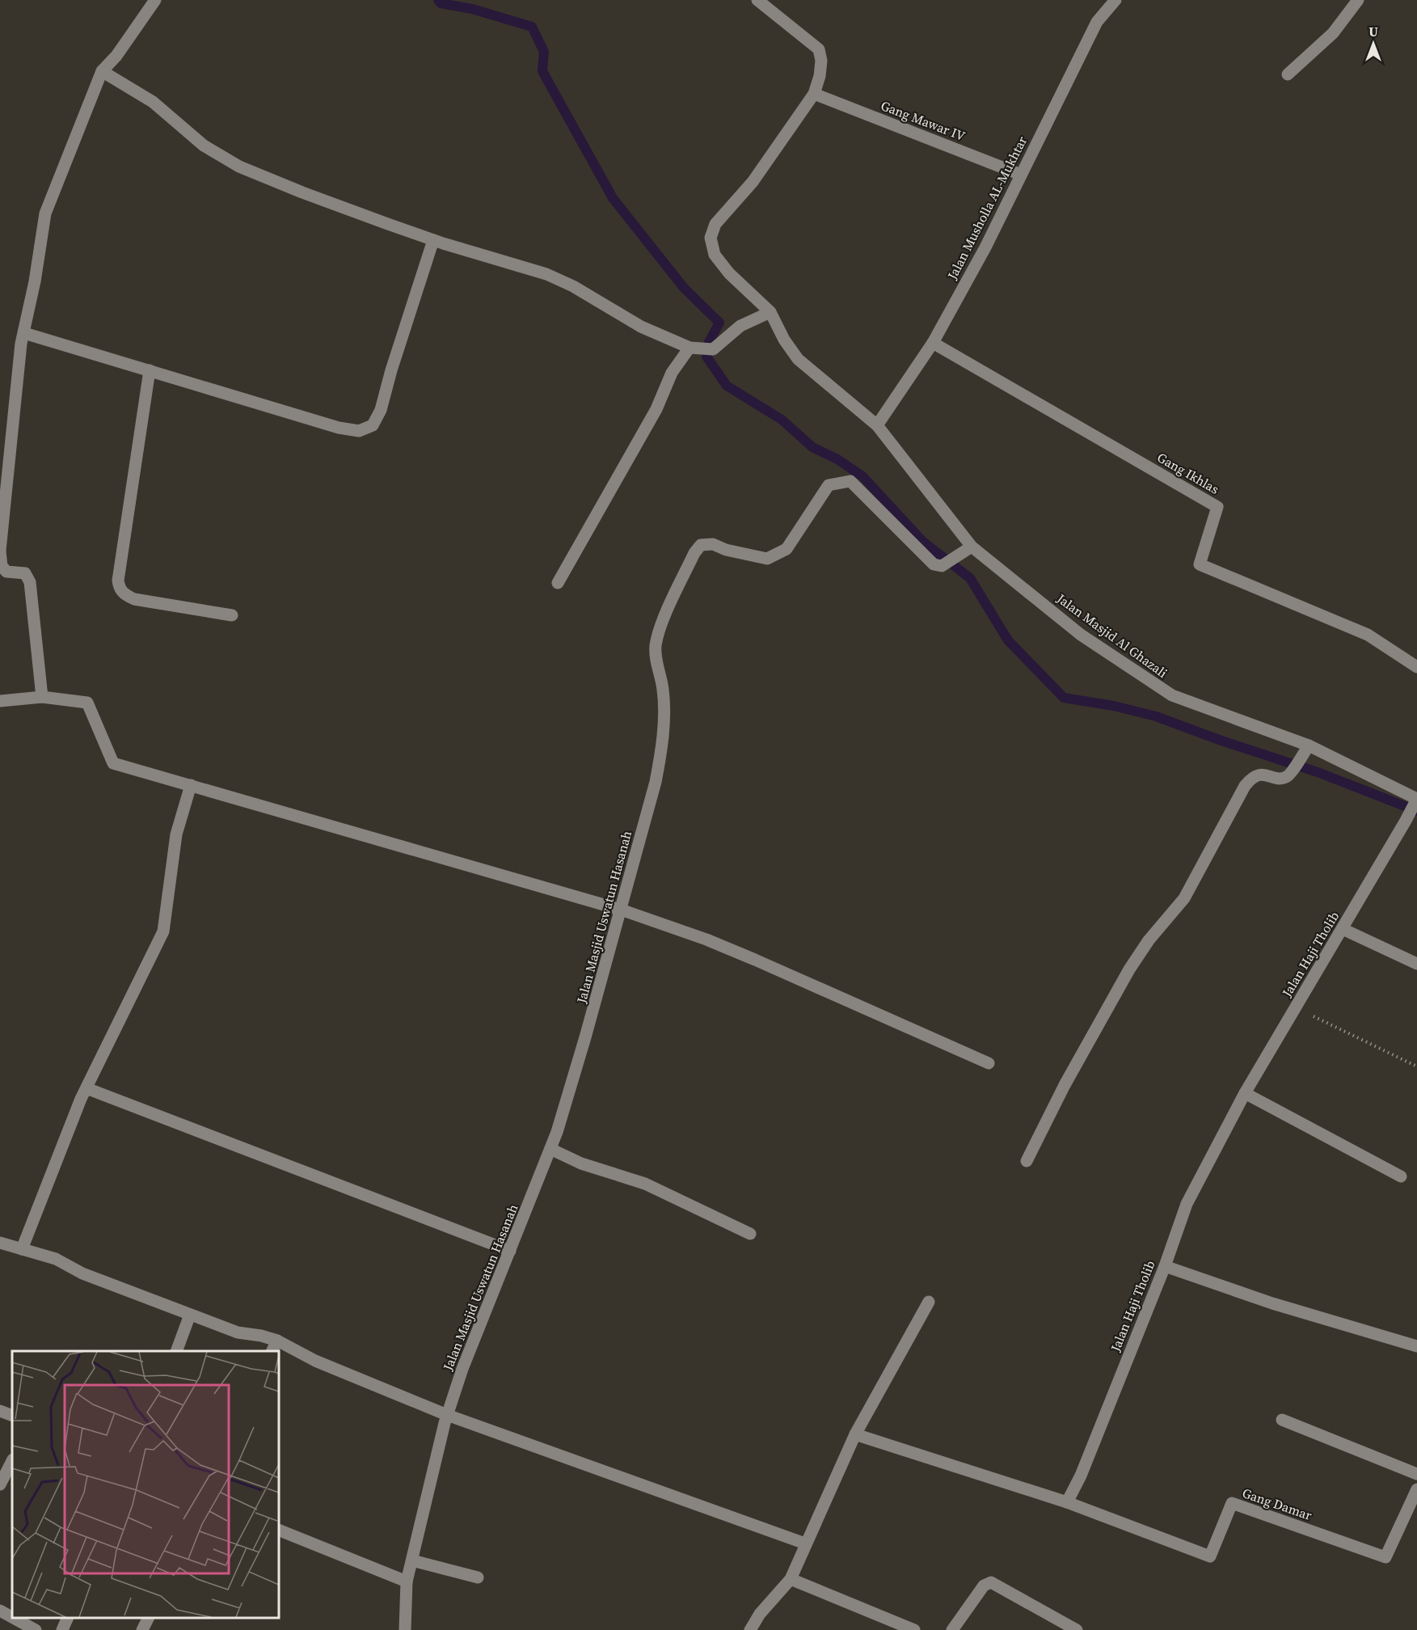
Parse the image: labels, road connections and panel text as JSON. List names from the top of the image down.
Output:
{
  "streets": {
    "street": [
      "Gang Mawar IV",
      "Jalan Musholla AL-Mukhtar",
      "Gang Ikhlas",
      "Jalan Masjid Al Ghazali",
      "Jalan Masjid Uswatun Hasanah",
      "Jalan Haji Tholib",
      "Gang Damar"
    ]
  },
  "crossings": [
    ["Gang Mawar IV", "Jalan Musholla AL-Mukhtar"],
    ["Gang Mawar IV", "Jalan Masjid Al Ghazali"],
    ["Jalan Musholla AL-Mukhtar", "Gang Ikhlas"],
    ["Jalan Musholla AL-Mukhtar", "Jalan Masjid Al Ghazali"],
    ["Jalan Masjid Al Ghazali", "Jalan Masjid Uswatun Hasanah"],
    ["Jalan Masjid Al Ghazali", "Jalan Haji Tholib"],
    ["Jalan Haji Tholib", "Gang Damar"]
  ],
  "north": "top"
}
